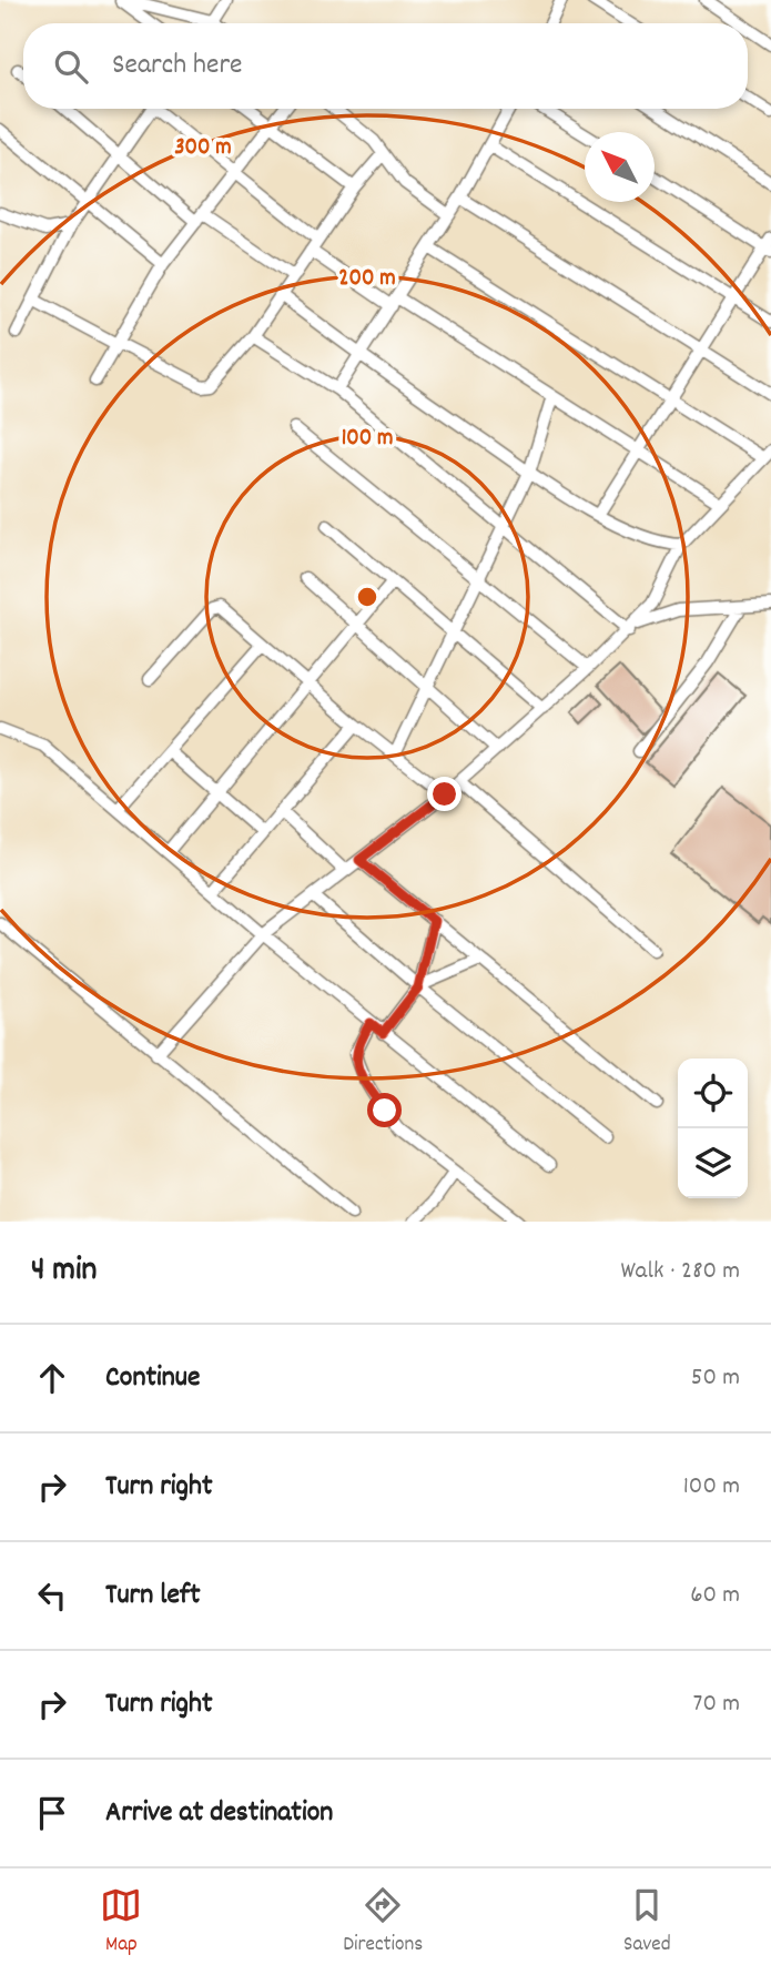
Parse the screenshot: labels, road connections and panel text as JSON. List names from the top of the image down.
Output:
{
  "north": "top left",
  "page": {
    "search": "Search here",
    "heading": ["4 min", "Walk · 280 m"],
    "list": [
      ["Continue", "50 m"],
      ["Turn right", "100 m"],
      ["Turn left", "60 m"],
      ["Turn right", "70 m"],
      "Arrive at destination"
    ],
    "nav": ["Map", "Directions", "Saved"]
  },
  "rings": ["300 m", "200 m", "100 m"]
}
